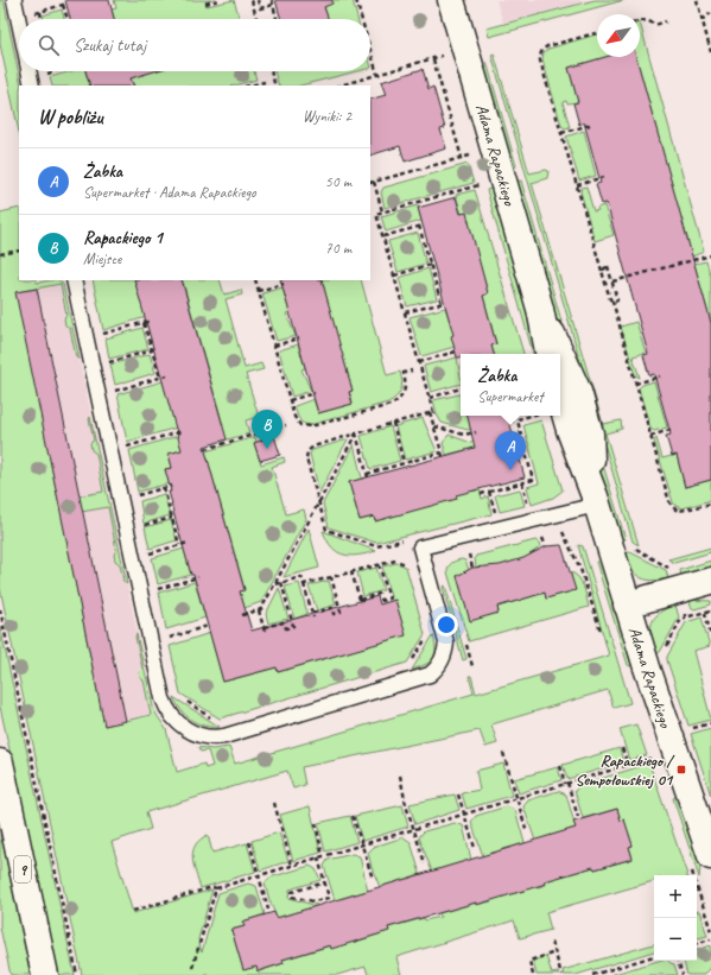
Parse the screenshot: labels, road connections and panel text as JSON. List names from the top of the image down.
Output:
{
  "streets": {
    "street": ["Adama Rapackiego", "9"]
  },
  "places": {
    "transit": ["Rapackiego / Sempołowskiej 01"]
  },
  "north": "bottom left",
  "page": {
    "search": "Szukaj tutaj",
    "heading": ["W pobliżu", "Wyniki: 2"],
    "list": [
      {
        "mark": "A",
        "name": "Żabka",
        "note": "Supermarket · Adama Rapackiego",
        "value": "50 m"
      },
      {
        "mark": "B",
        "name": "Rapackiego 1",
        "note": "Miejsce",
        "value": "70 m"
      }
    ],
    "popup": ["Żabka", "Supermarket"],
    "pins": ["B", "A"],
    "map_buttons": ["+", "−"]
  }
}
